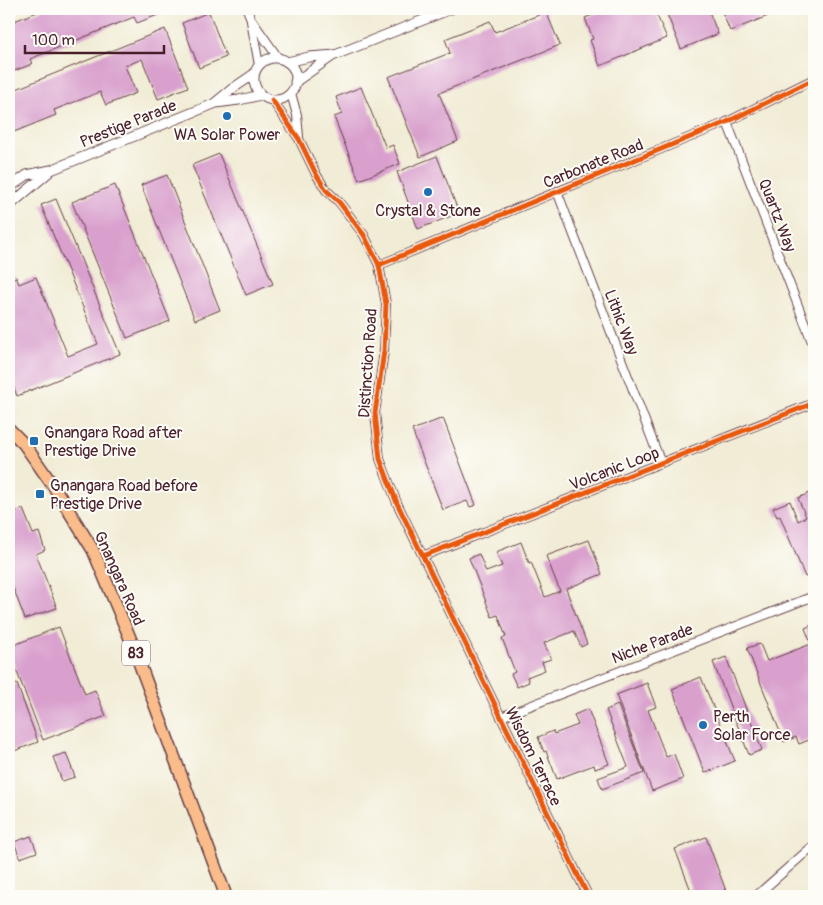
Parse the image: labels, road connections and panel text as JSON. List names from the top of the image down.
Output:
{
  "streets": {
    "main road": ["Gnangara Road", "83"],
    "street": [
      "Prestige Parade",
      "Carbonate Road",
      "Quartz Way",
      "Lithic Way",
      "Distinction Road",
      "Volcanic Loop",
      "Niche Parade",
      "Wisdom Terrace"
    ]
  },
  "crossings": [
    ["Prestige Parade", "Distinction Road"],
    ["Carbonate Road", "Quartz Way"],
    ["Carbonate Road", "Lithic Way"],
    ["Carbonate Road", "Distinction Road"],
    ["Lithic Way", "Volcanic Loop"],
    ["Distinction Road", "Volcanic Loop"],
    ["Distinction Road", "Wisdom Terrace"],
    ["Niche Parade", "Wisdom Terrace"]
  ],
  "places": {
    "other": ["WA Solar Power", "Crystal & Stone", "Perth Solar Force"],
    "transit": ["Gnangara Road after Prestige Drive", "Gnangara Road before Prestige Drive"]
  },
  "scale_bar": "100 m"
}
